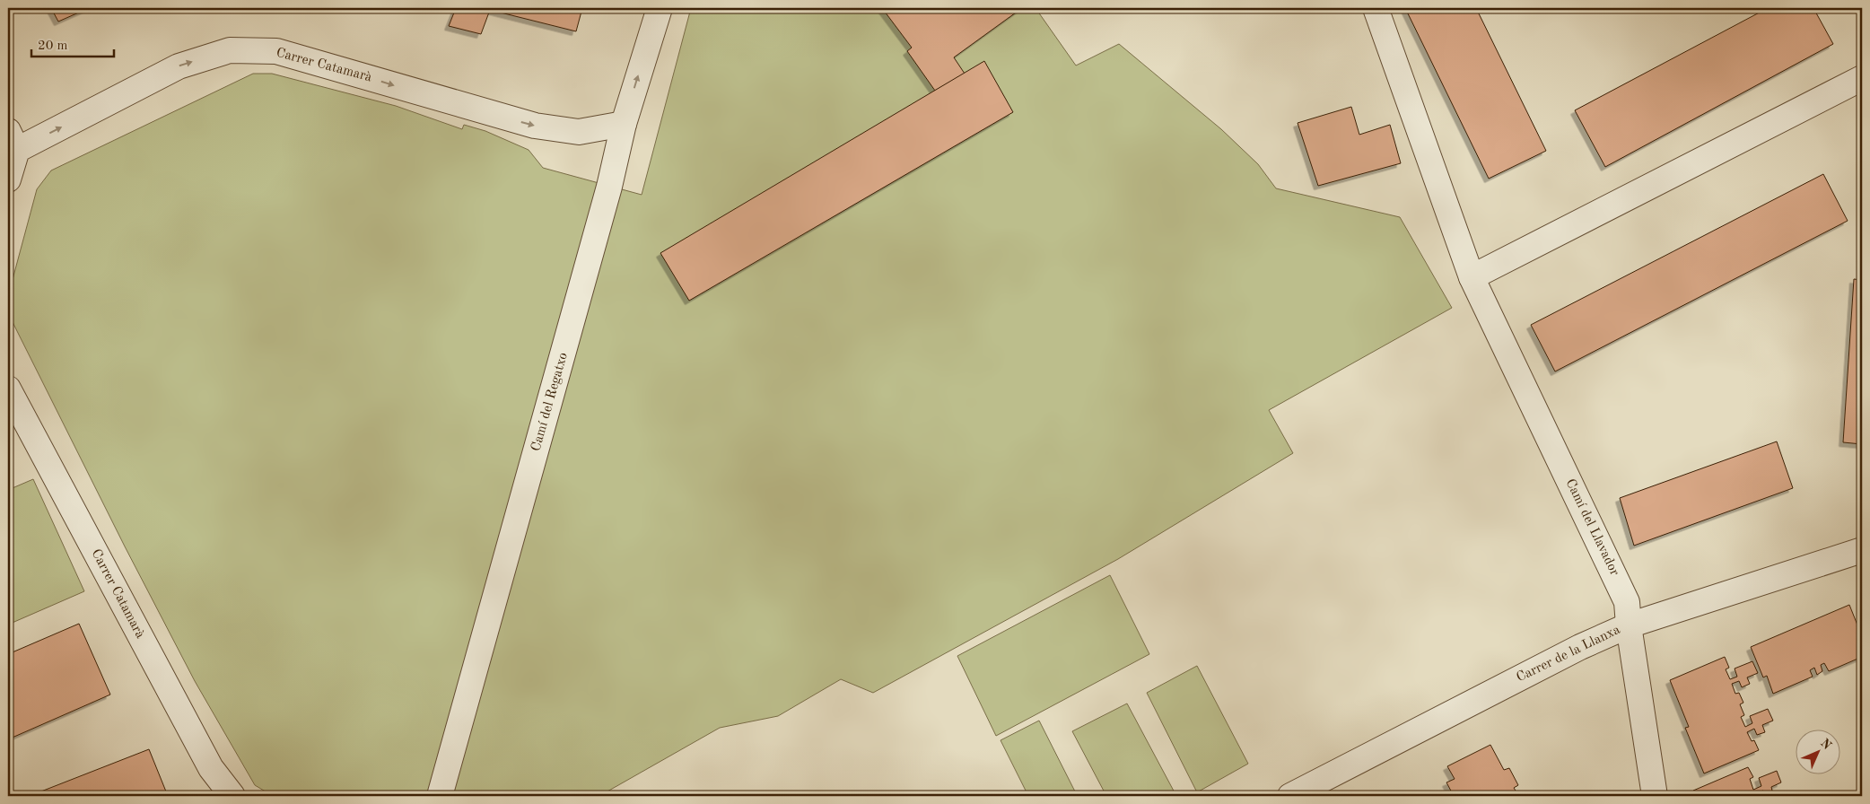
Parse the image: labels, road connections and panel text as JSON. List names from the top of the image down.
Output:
{
  "streets": {
    "street": [
      "Carrer Catamarà",
      "Camí del Regatxo",
      "Camí del Llavador",
      "Carrer de la Llanxa"
    ]
  },
  "crossings": [
    ["Carrer Catamarà", "Camí del Regatxo"],
    ["Camí del Llavador", "Carrer de la Llanxa"]
  ],
  "one_way": ["Carrer Catamarà"],
  "scale_bar": "20 m",
  "north": "top right"
}
